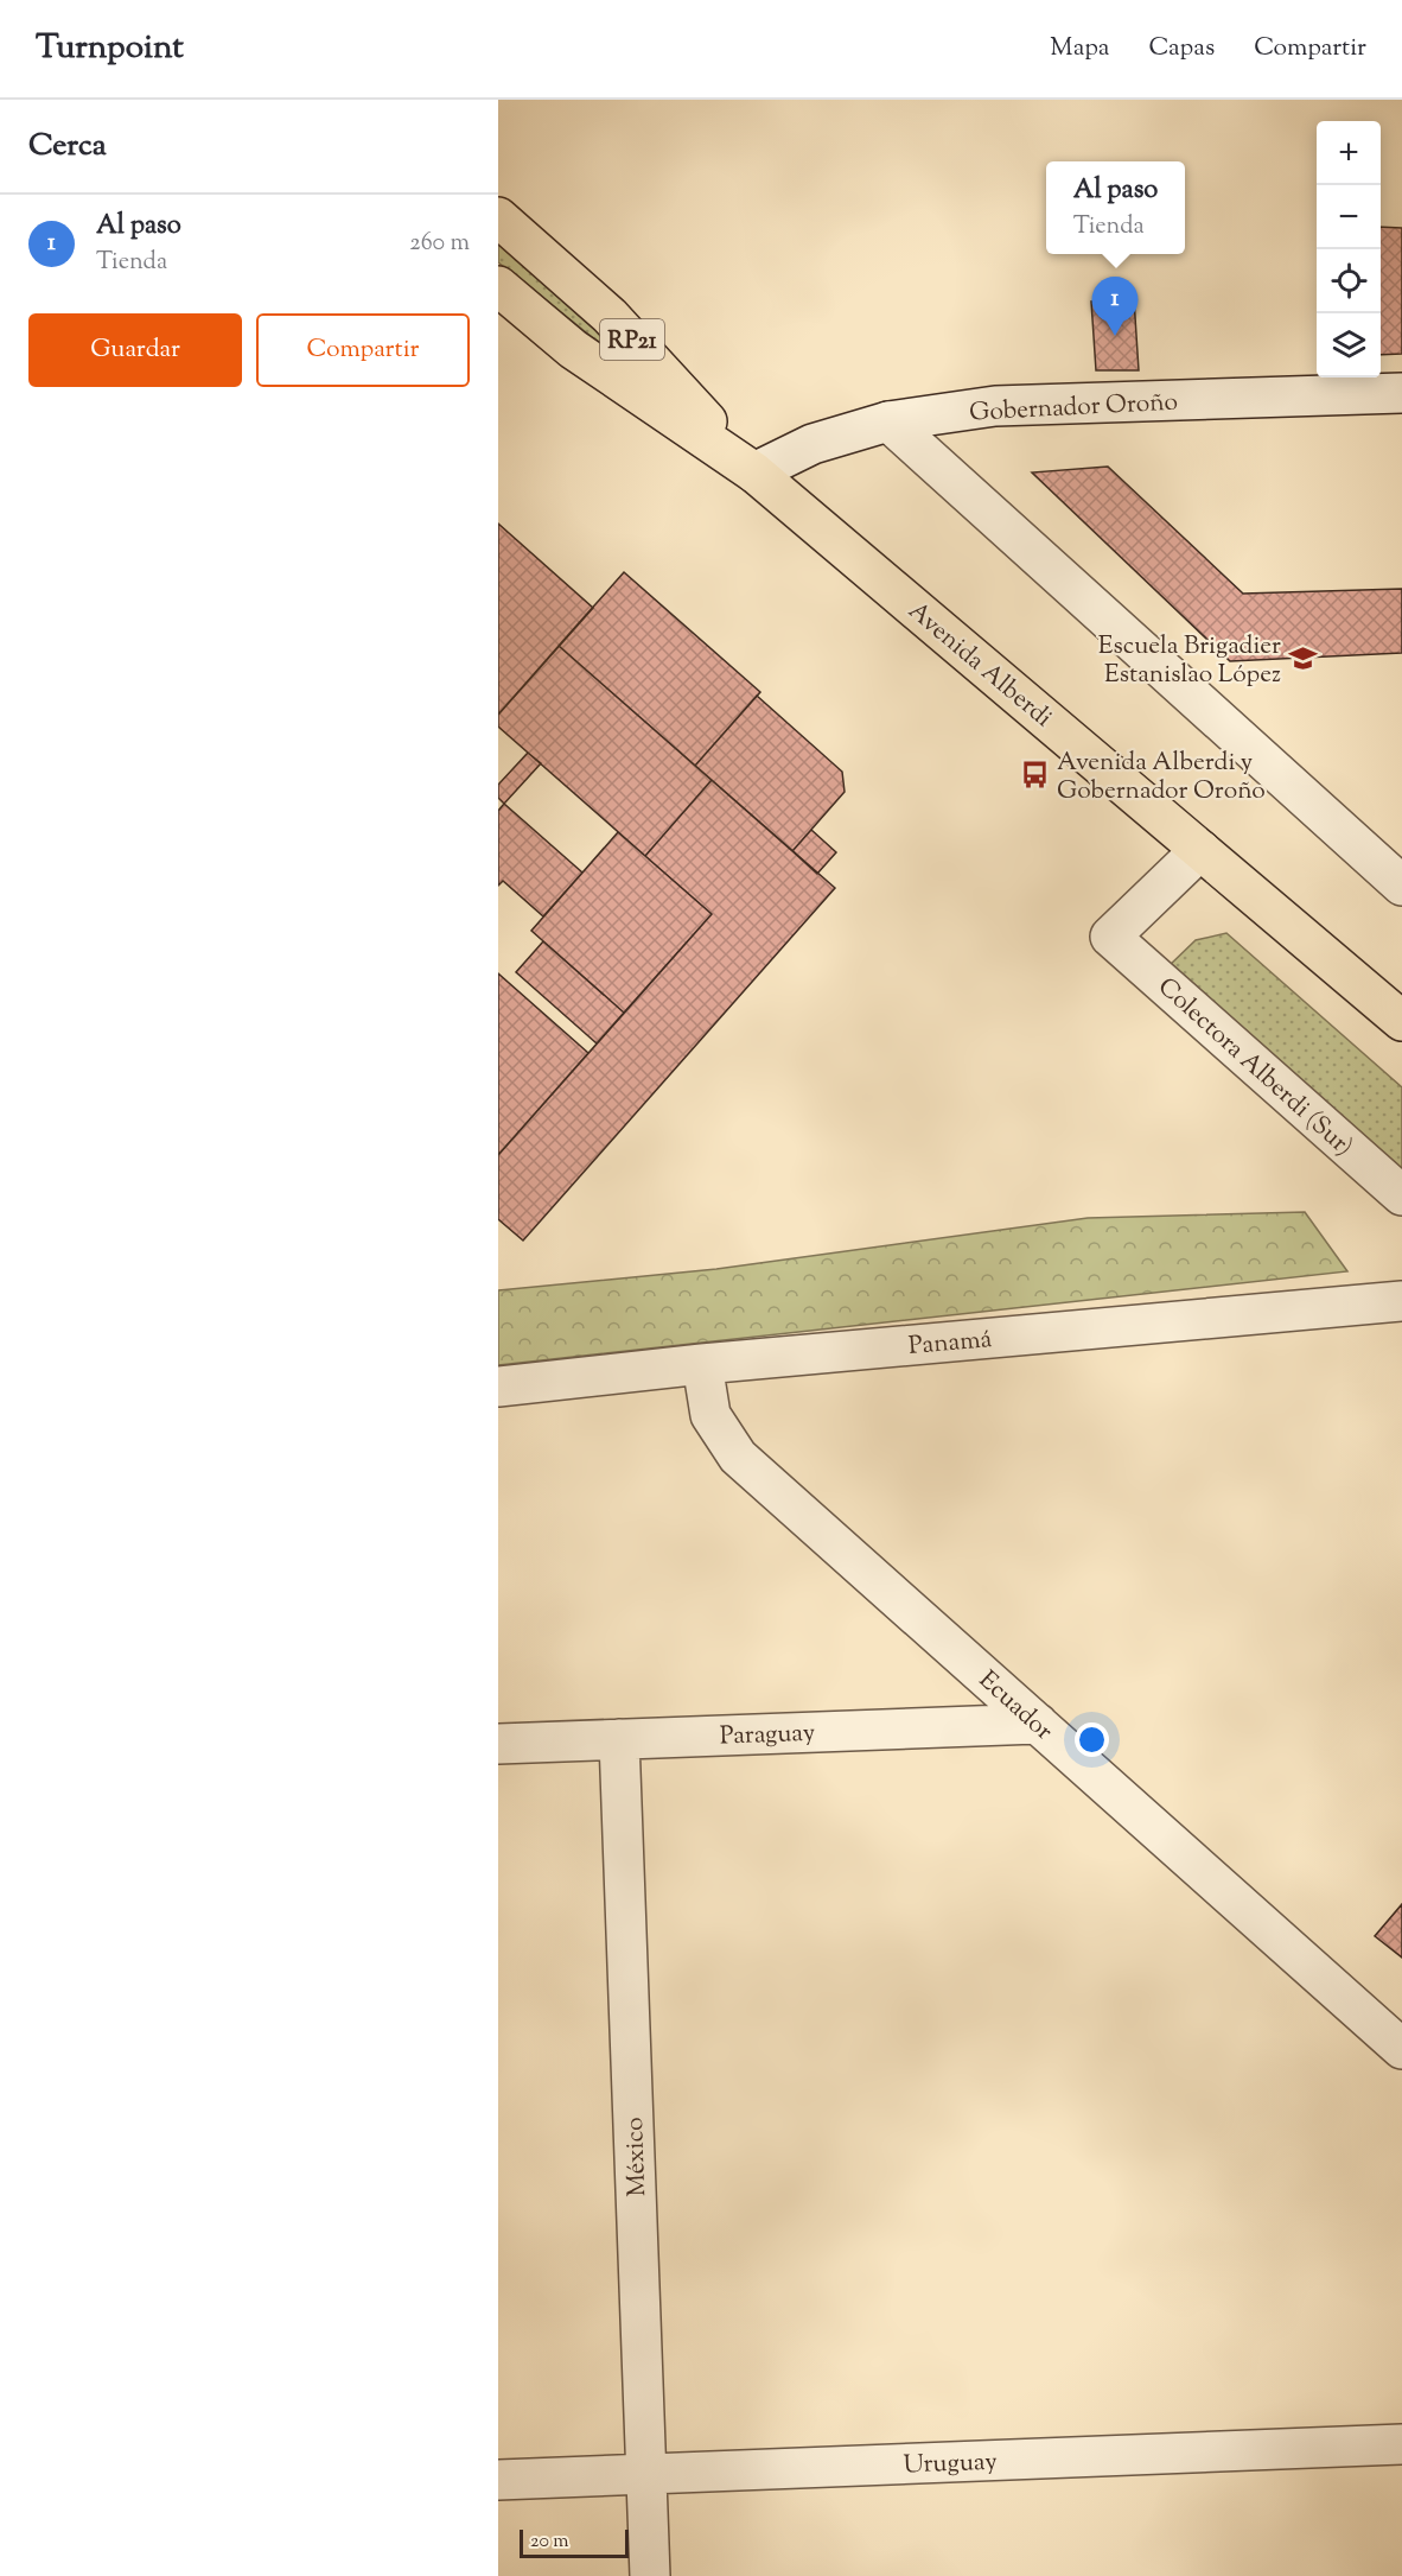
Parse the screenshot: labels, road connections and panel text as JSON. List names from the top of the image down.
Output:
{
  "streets": {
    "main road": ["RP21", "Avenida Alberdi"],
    "street": [
      "Gobernador Oroño",
      "Colectora Alberdi (Sur)",
      "Panamá",
      "Ecuador",
      "Paraguay",
      "México",
      "Uruguay"
    ]
  },
  "crossings": [
    ["Gobernador Oroño", "Avenida Alberdi"],
    ["Avenida Alberdi", "Colectora Alberdi (Sur)"],
    ["Panamá", "Ecuador"],
    ["Ecuador", "Paraguay"],
    ["Paraguay", "México"],
    ["México", "Uruguay"]
  ],
  "places": {
    "school or university": ["Escuela Brigadier Estanislao López"],
    "bus stop": ["Avenida Alberdi y Gobernador Oroño"]
  },
  "scale_bar": "20 m",
  "page": {
    "header": "Turnpoint",
    "nav": ["Mapa", "Capas", "Compartir"],
    "heading": "Cerca",
    "map_buttons": ["+", "−"],
    "popup": ["Al paso", "Tienda"],
    "list": [
      {
        "mark": "1",
        "name": "Al paso",
        "note": "Tienda",
        "value": "260 m"
      }
    ],
    "pins": "1",
    "buttons": ["Guardar", "Compartir"],
    "scale": "20 m"
  }
}
